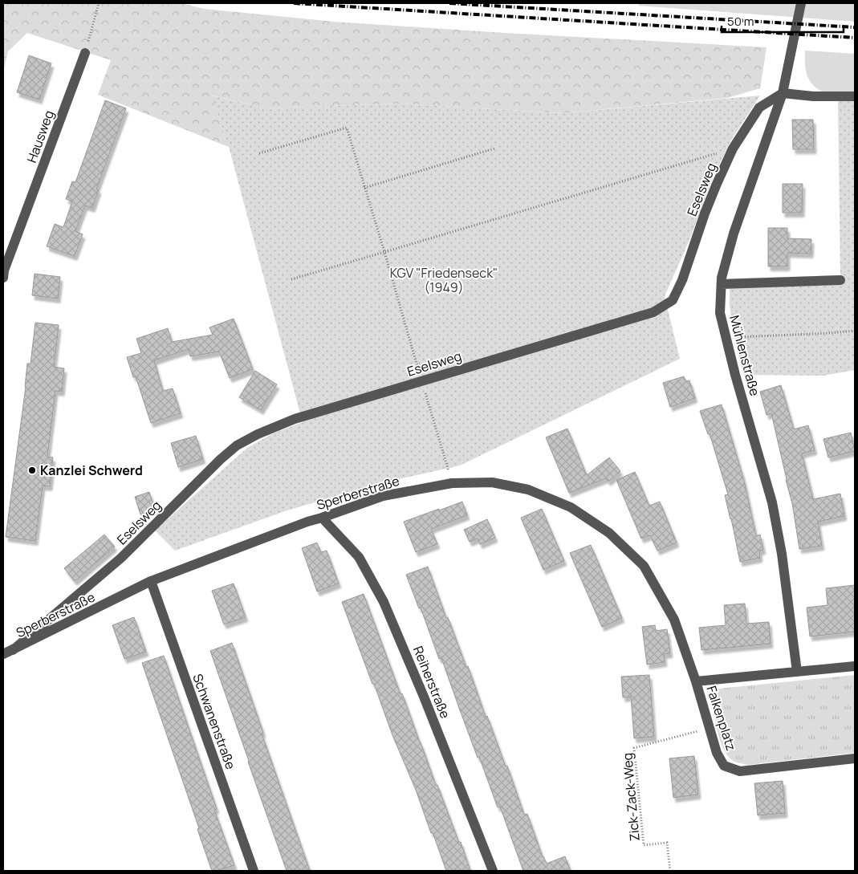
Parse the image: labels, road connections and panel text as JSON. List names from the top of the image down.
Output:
{
  "streets": {
    "street": [
      "Hausweg",
      "Eselsweg",
      "Mühlenstraße",
      "Sperberstraße",
      "Reiherstraße",
      "Falkenplatz",
      "Schwanenstraße"
    ],
    "path": ["Zick-Zack-Weg"]
  },
  "crossings": [
    ["Eselsweg", "Mühlenstraße"],
    ["Eselsweg", "Sperberstraße"],
    ["Mühlenstraße", "Falkenplatz"],
    ["Sperberstraße", "Reiherstraße"],
    ["Sperberstraße", "Falkenplatz"],
    ["Sperberstraße", "Schwanenstraße"],
    ["Falkenplatz", "Zick-Zack-Weg"]
  ],
  "parks": ["KGV \"Friedenseck\" (1949)"],
  "places": ["Kanzlei Schwerd"],
  "scale_bar": "50 m"
}
